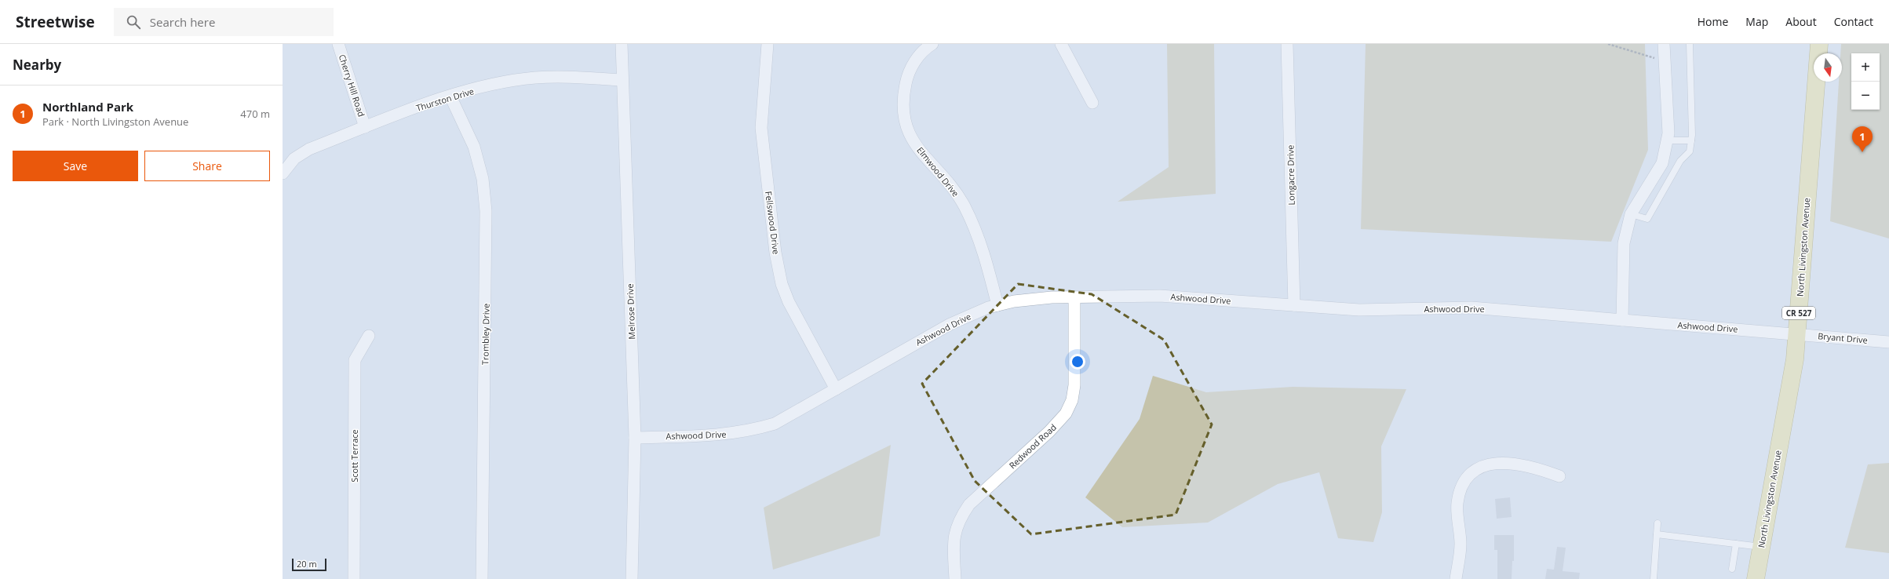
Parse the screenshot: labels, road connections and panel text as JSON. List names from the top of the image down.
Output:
{
  "streets": {
    "main road": ["North Livingston Avenue", "CR 527"],
    "street": [
      "Cherry Hill Road",
      "Thurston Drive",
      "Elmwood Drive",
      "Longacre Drive",
      "Fellswood Drive",
      "Ashwood Drive",
      "Melrose Drive",
      "Trombley Drive",
      "Bryant Drive",
      "Redwood Road",
      "Scott Terrace"
    ]
  },
  "crossings": [
    ["Cherry Hill Road", "Thurston Drive"],
    ["Thurston Drive", "Melrose Drive"],
    ["Thurston Drive", "Trombley Drive"],
    ["Elmwood Drive", "Ashwood Drive"],
    ["Longacre Drive", "Ashwood Drive"],
    ["Fellswood Drive", "Ashwood Drive"],
    ["North Livingston Avenue", "Ashwood Drive"],
    ["North Livingston Avenue", "Bryant Drive"],
    ["Ashwood Drive", "Melrose Drive"],
    ["Ashwood Drive", "Bryant Drive"],
    ["Ashwood Drive", "Redwood Road"]
  ],
  "scale_bar": "20 m",
  "north": "bottom",
  "page": {
    "header": "Streetwise",
    "search": "Search here",
    "nav": [
      "Home",
      "Map",
      "About",
      "Contact"
    ],
    "heading": "Nearby",
    "map_buttons": ["+", "−"],
    "list": [
      {
        "mark": "1",
        "name": "Northland Park",
        "note": "Park · North Livingston Avenue",
        "value": "470 m"
      }
    ],
    "pins": "1",
    "buttons": ["Save", "Share"],
    "scale": "20 m"
  }
}
